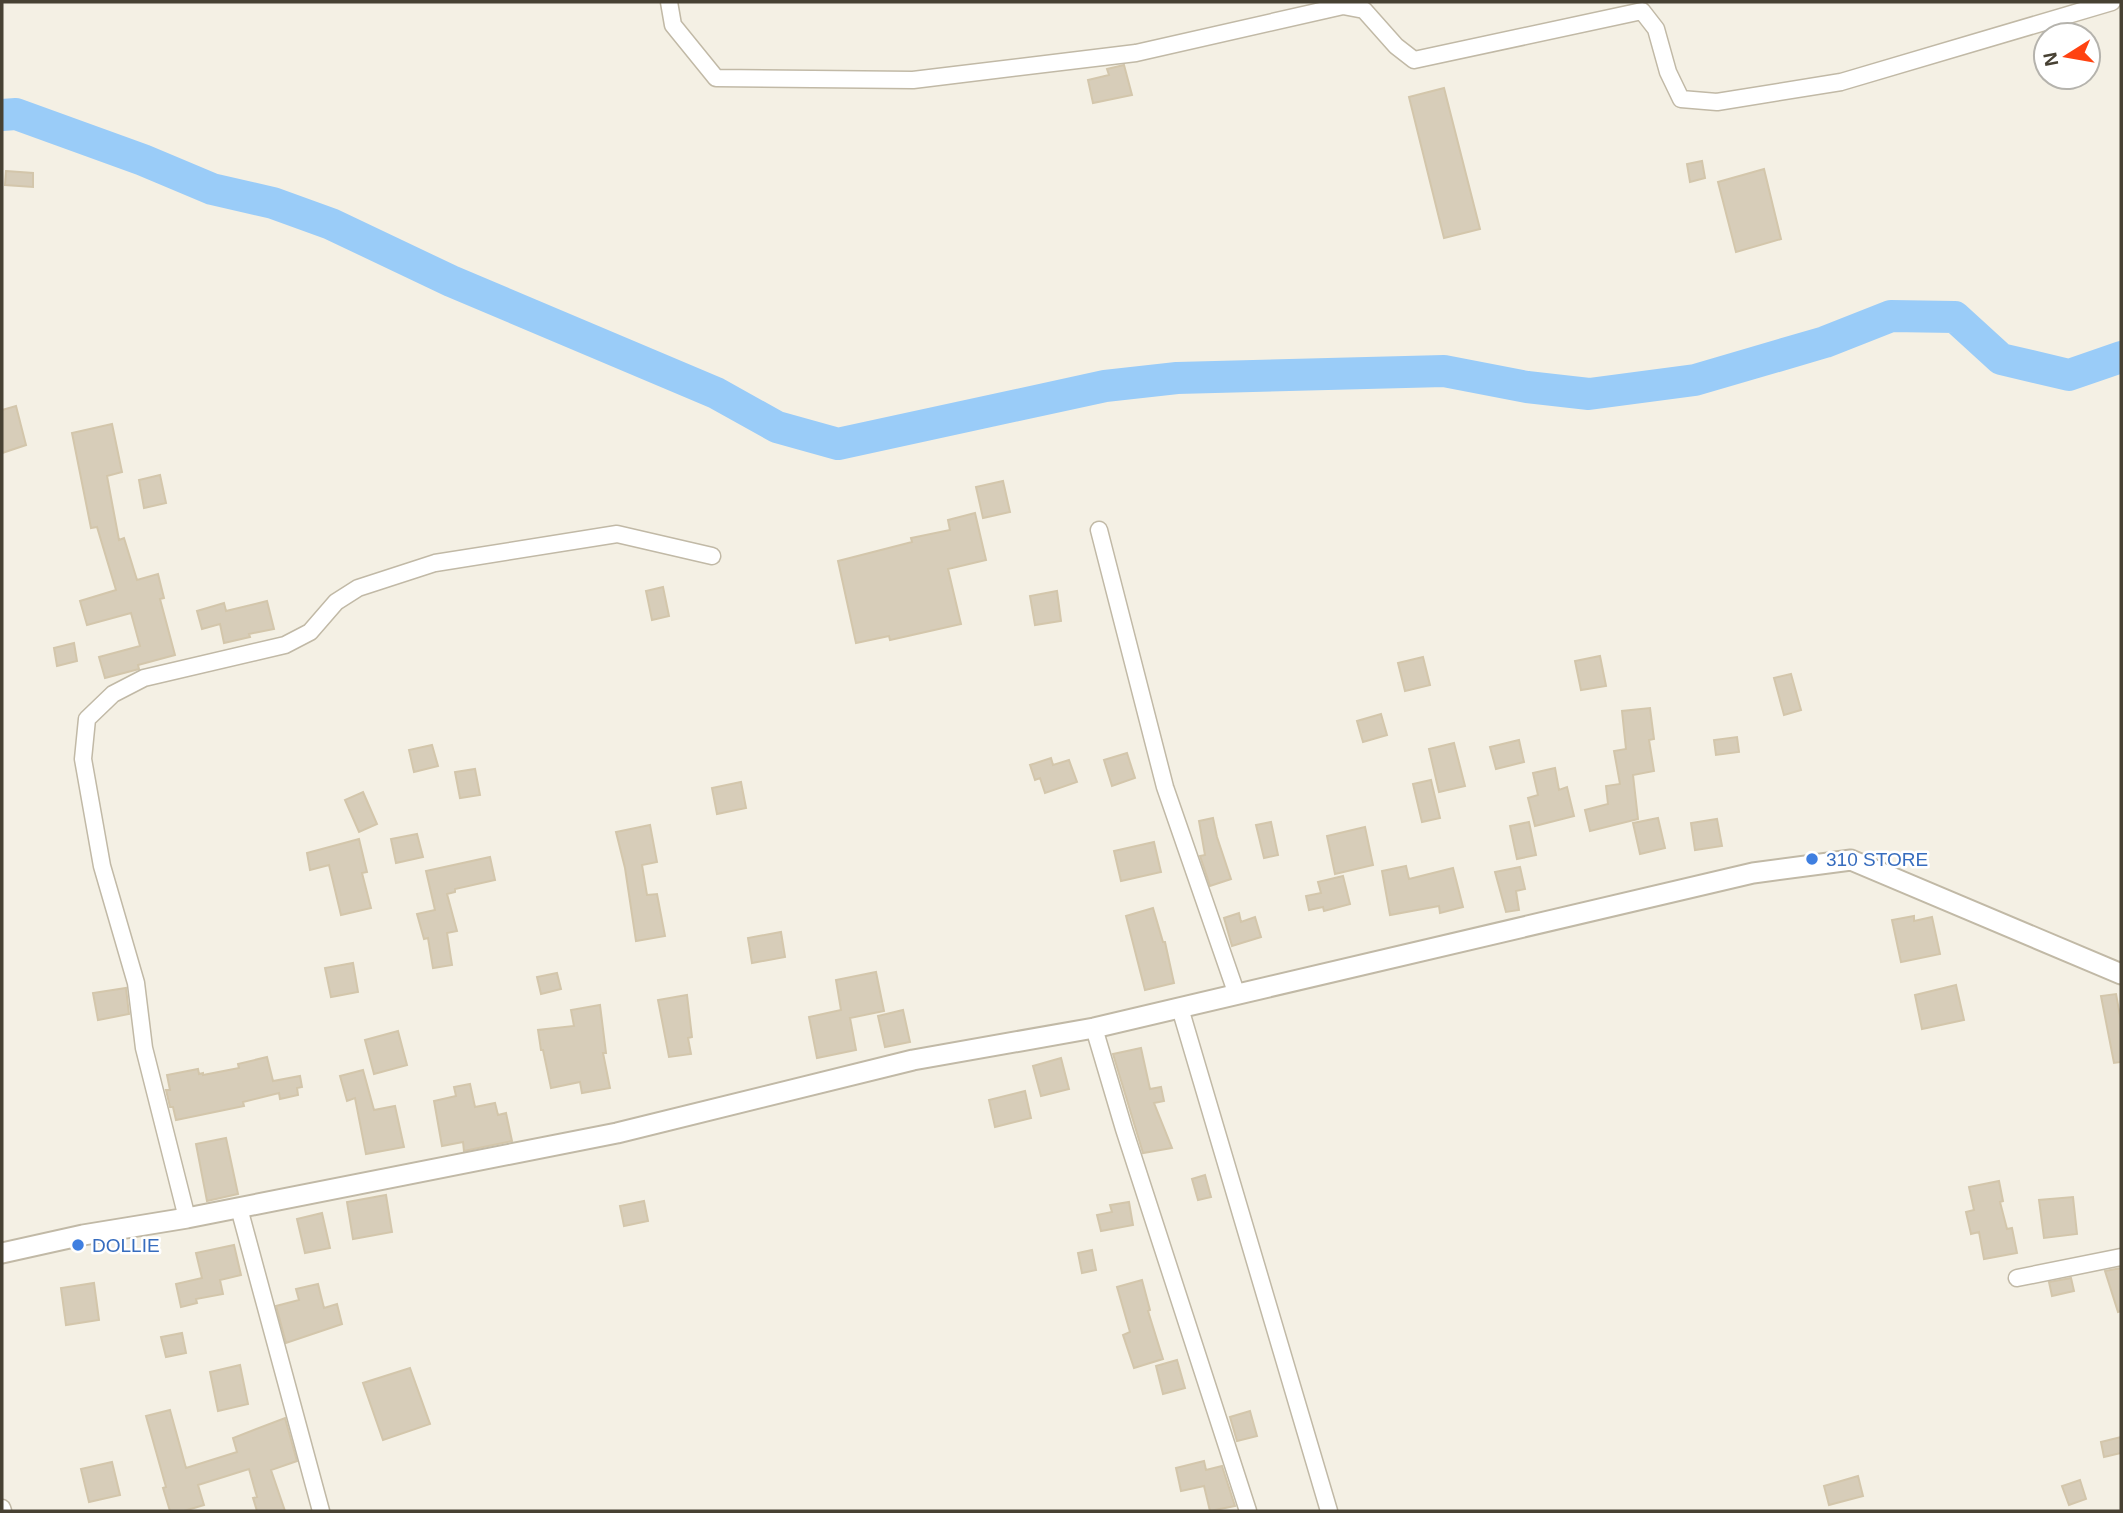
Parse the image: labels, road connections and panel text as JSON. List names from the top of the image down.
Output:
{
  "places": ["310 STORE", "DOLLIE"],
  "north": "left"
}
